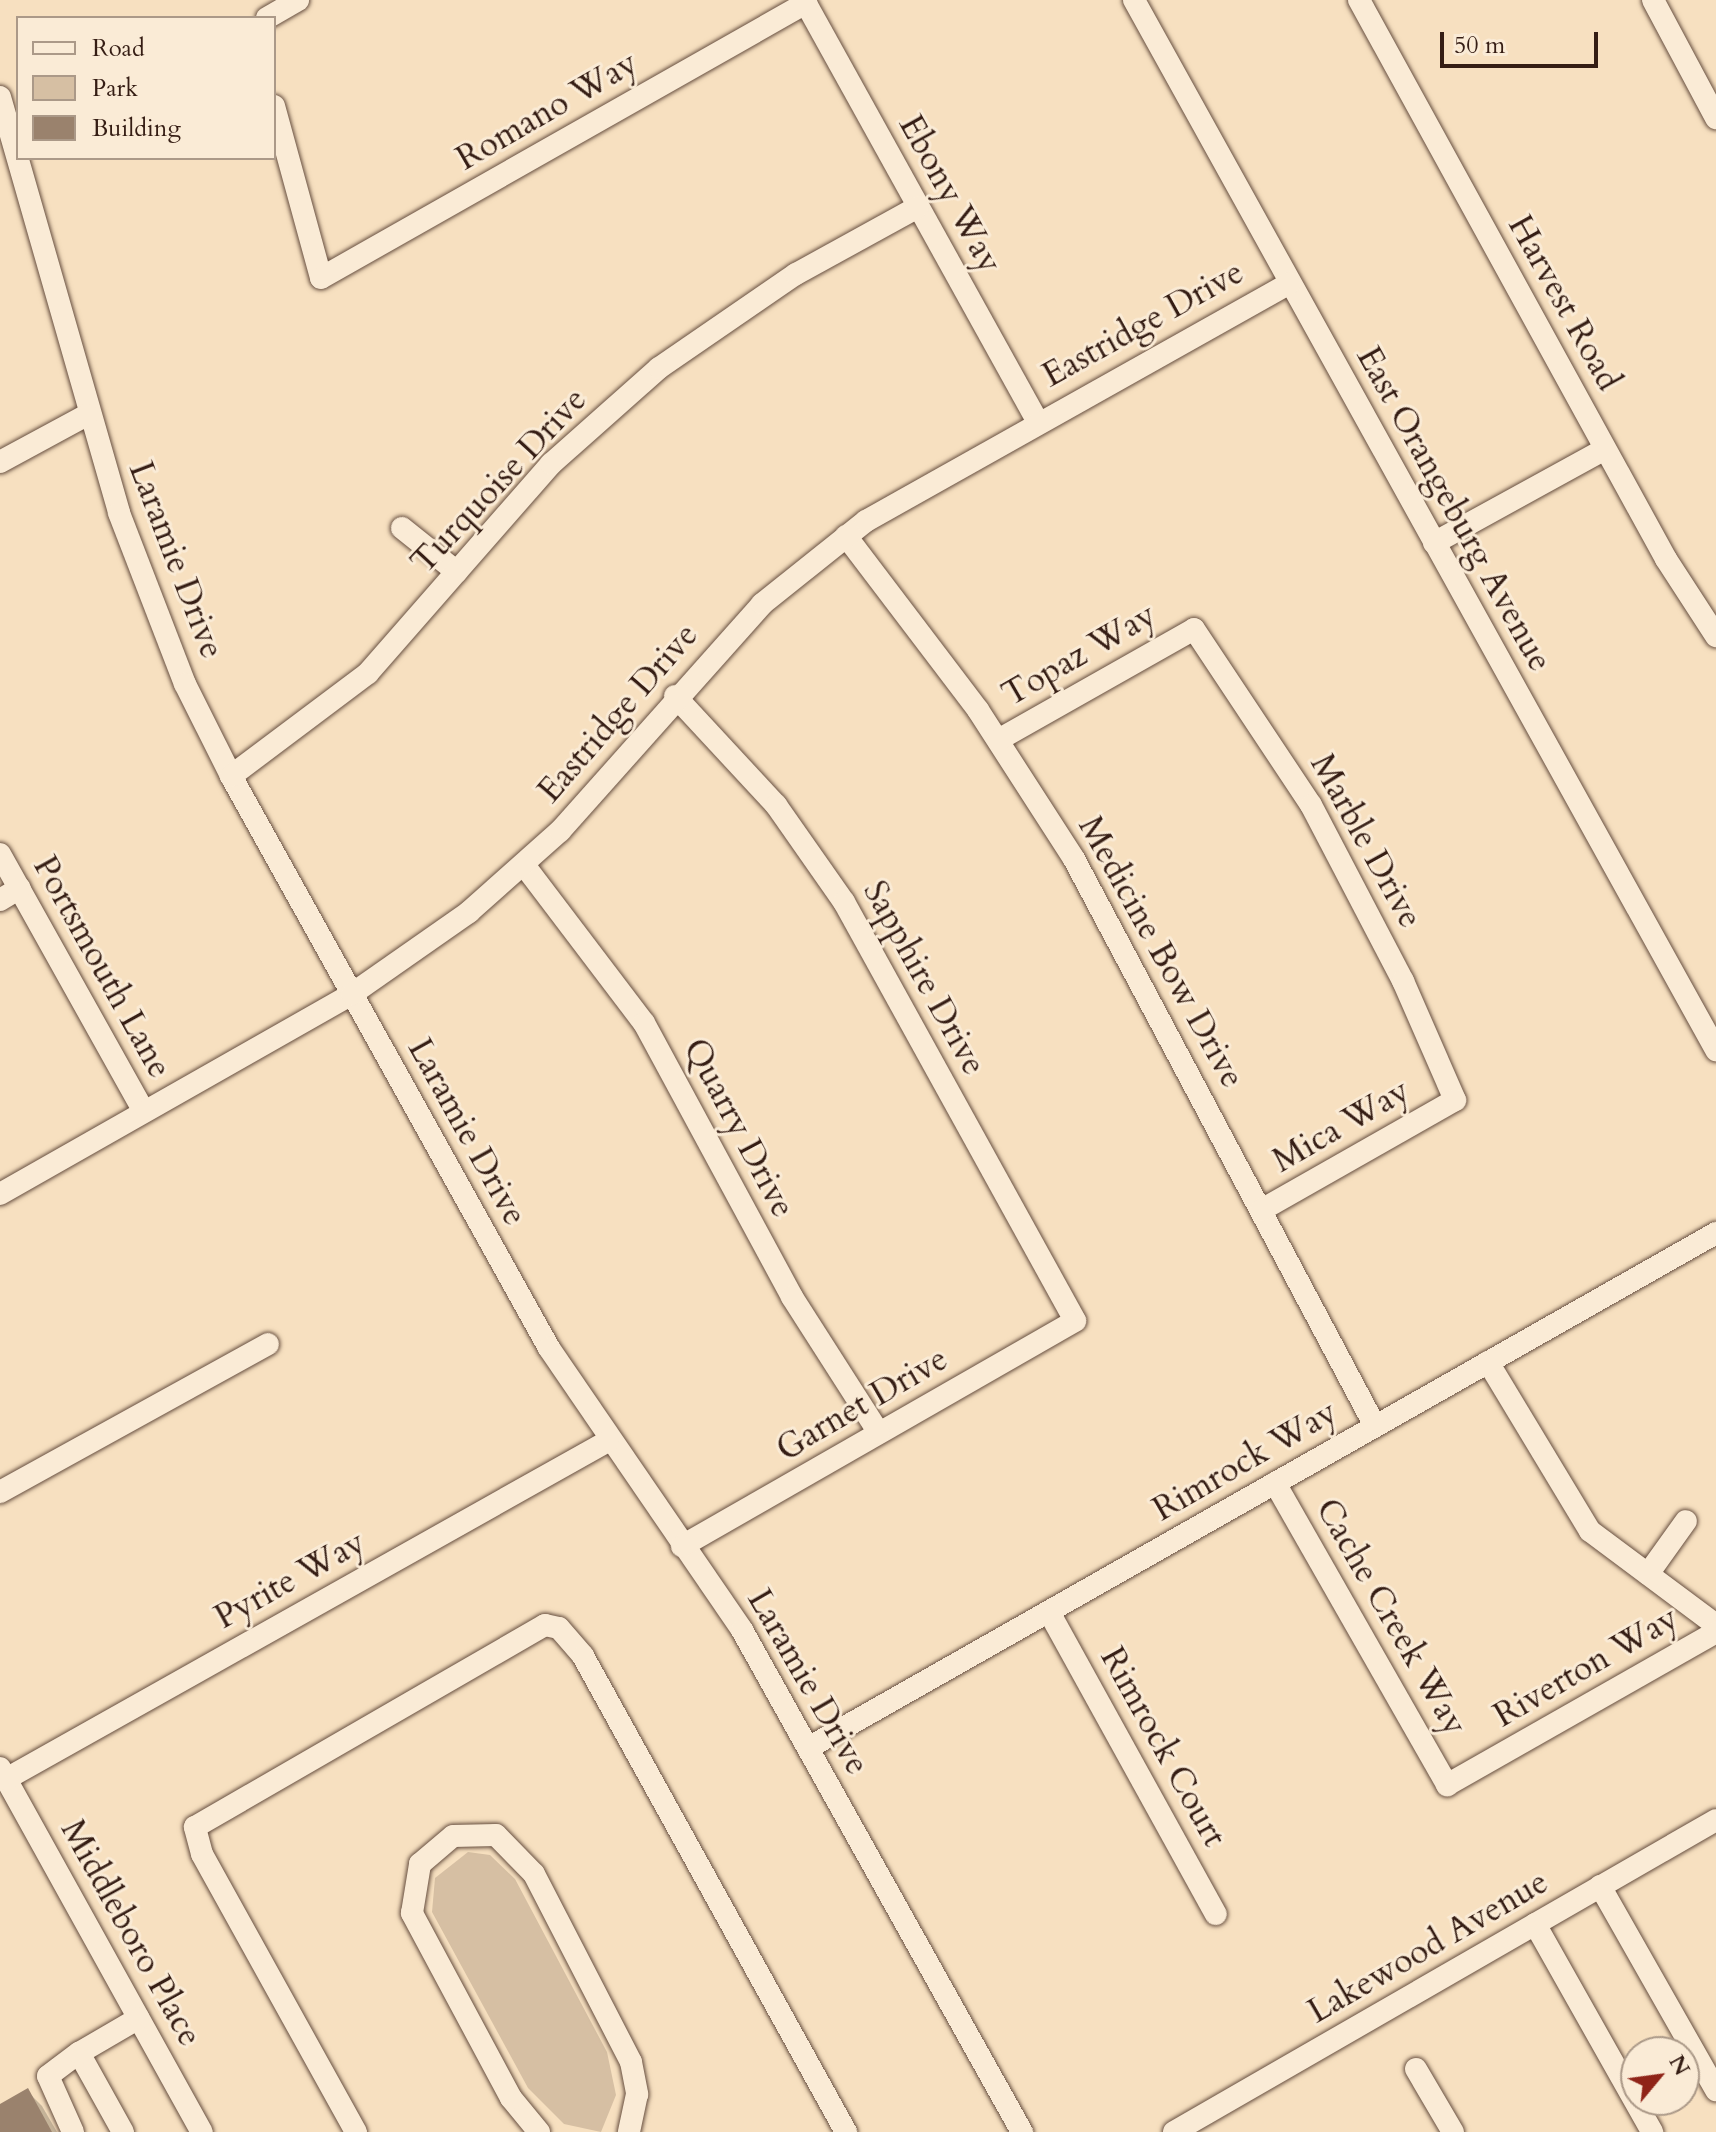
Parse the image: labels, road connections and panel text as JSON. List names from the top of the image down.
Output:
{
  "streets": {
    "street": [
      "Romano Way",
      "Ebony Way",
      "Harvest Road",
      "Eastridge Drive",
      "Turquoise Drive",
      "East Orangeburg Avenue",
      "Laramie Drive",
      "Topaz Way",
      "Marble Drive",
      "Medicine Bow Drive",
      "Portsmouth Lane",
      "Sapphire Drive",
      "Mica Way",
      "Quarry Drive",
      "Garnet Drive",
      "Rimrock Way",
      "Pyrite Way",
      "Cache Creek Way",
      "Riverton Way",
      "Rimrock Court",
      "Middleboro Place",
      "Lakewood Avenue"
    ]
  },
  "crossings": [
    ["Romano Way", "Ebony Way"],
    ["Ebony Way", "Eastridge Drive"],
    ["Ebony Way", "Turquoise Drive"],
    ["Eastridge Drive", "East Orangeburg Avenue"],
    ["Eastridge Drive", "Laramie Drive"],
    ["Eastridge Drive", "Medicine Bow Drive"],
    ["Eastridge Drive", "Portsmouth Lane"],
    ["Eastridge Drive", "Sapphire Drive"],
    ["Eastridge Drive", "Quarry Drive"],
    ["Turquoise Drive", "Laramie Drive"],
    ["Laramie Drive", "Garnet Drive"],
    ["Laramie Drive", "Rimrock Way"],
    ["Laramie Drive", "Pyrite Way"],
    ["Topaz Way", "Marble Drive"],
    ["Topaz Way", "Medicine Bow Drive"],
    ["Marble Drive", "Mica Way"],
    ["Medicine Bow Drive", "Mica Way"],
    ["Medicine Bow Drive", "Rimrock Way"],
    ["Sapphire Drive", "Garnet Drive"],
    ["Quarry Drive", "Garnet Drive"],
    ["Rimrock Way", "Cache Creek Way"],
    ["Rimrock Way", "Rimrock Court"],
    ["Pyrite Way", "Middleboro Place"],
    ["Cache Creek Way", "Riverton Way"]
  ],
  "legend": ["Road", "Park", "Building"],
  "scale_bar": "50 m",
  "north": "top right"
}
